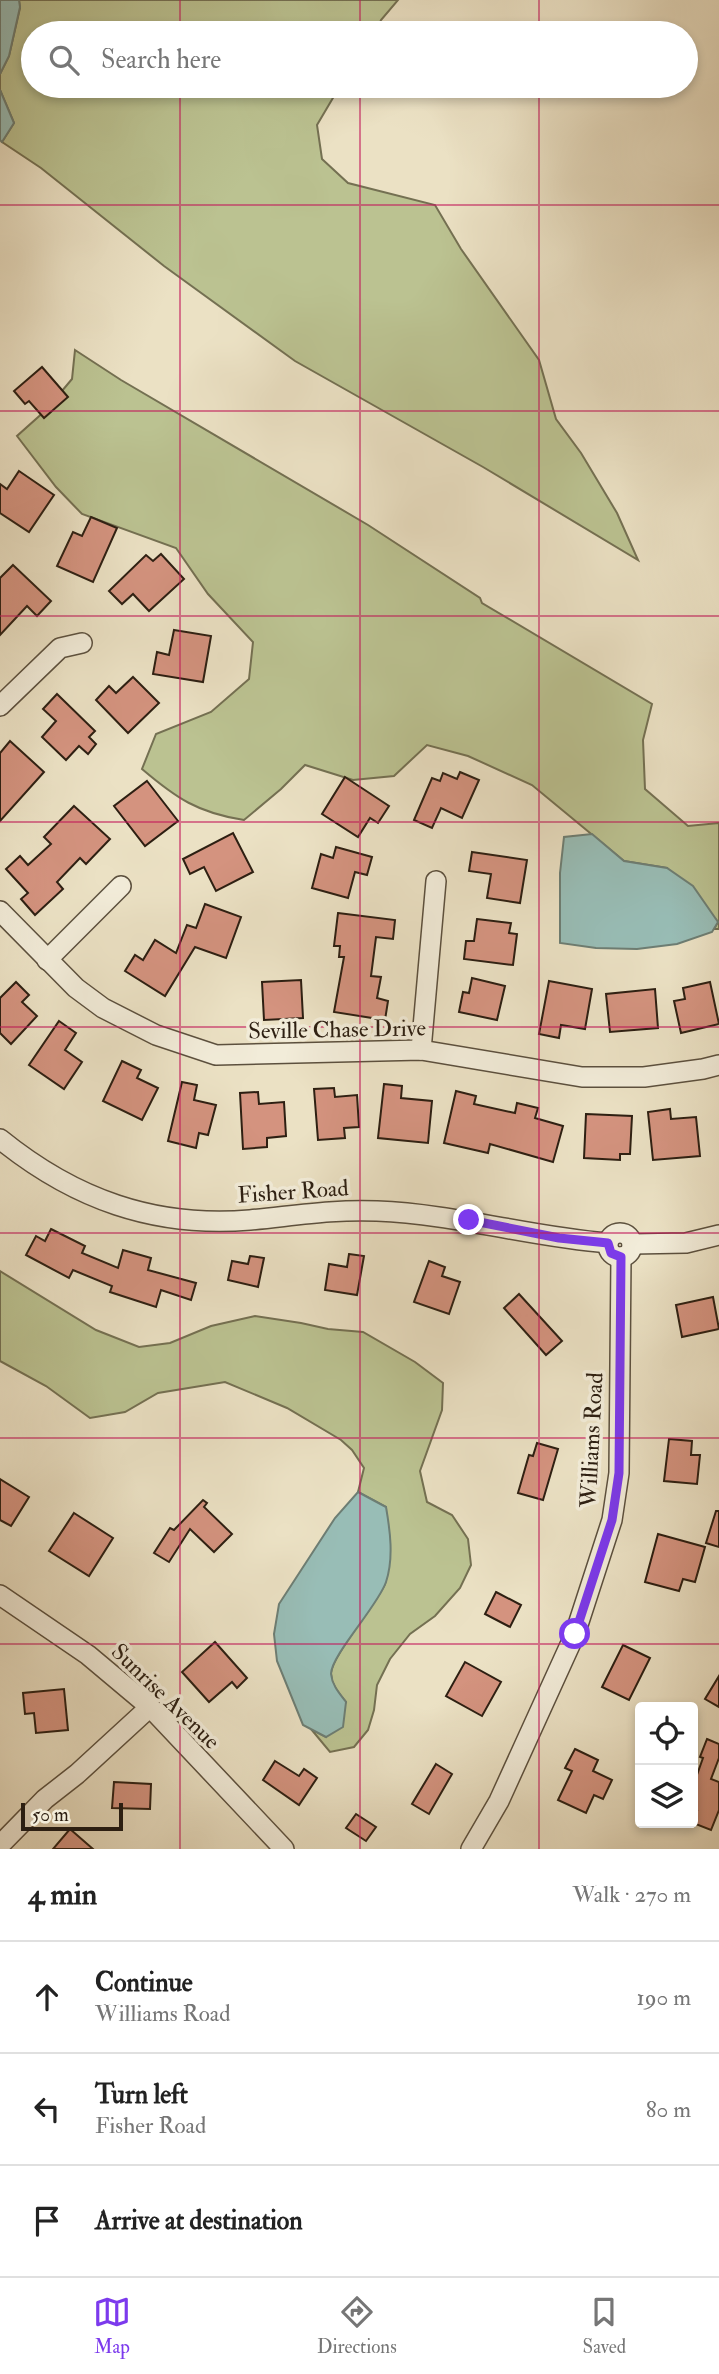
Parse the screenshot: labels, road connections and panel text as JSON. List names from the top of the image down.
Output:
{
  "streets": {
    "street": [
      "Seville Chase Drive",
      "Fisher Road",
      "Williams Road",
      "Sunrise Avenue"
    ]
  },
  "crossings": [
    ["Fisher Road", "Williams Road"]
  ],
  "scale_bar": "50 m",
  "page": {
    "search": "Search here",
    "scale": "50 m",
    "heading": ["4 min", "Walk · 270 m"],
    "list": [
      ["Continue", "Williams Road", "190 m"],
      ["Turn left", "Fisher Road", "80 m"],
      "Arrive at destination"
    ],
    "nav": ["Map", "Directions", "Saved"]
  }
}
